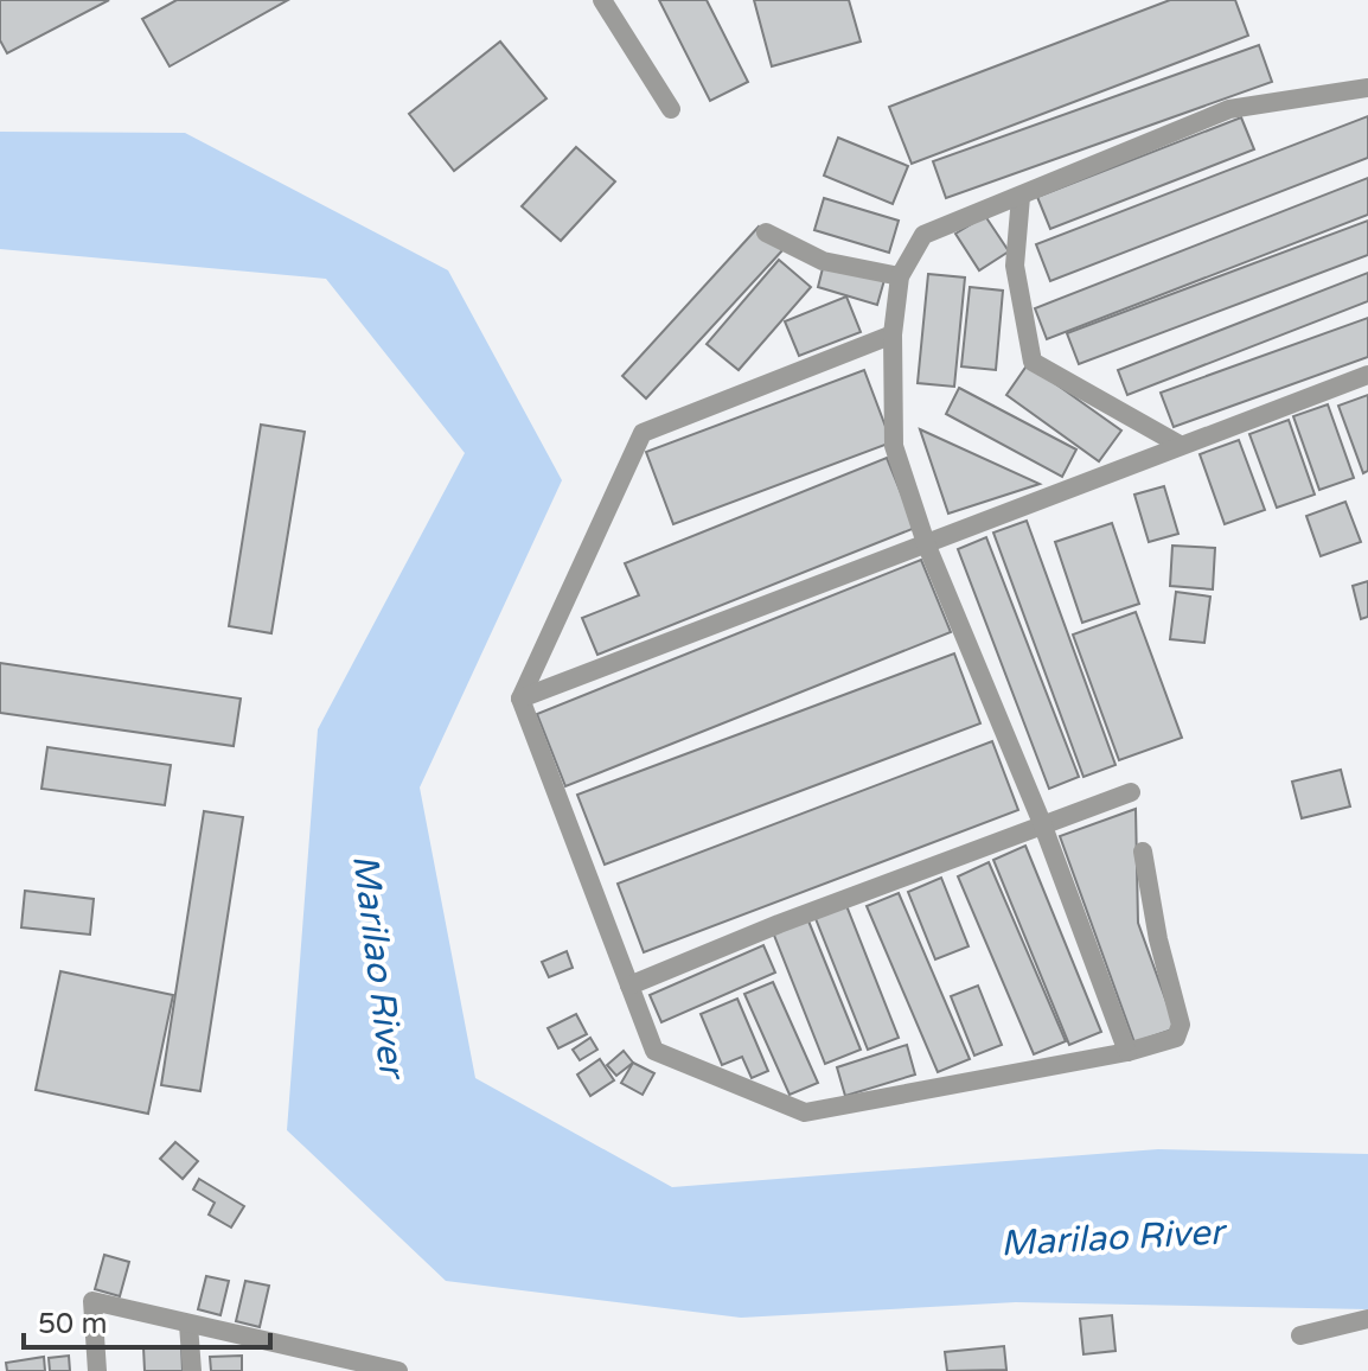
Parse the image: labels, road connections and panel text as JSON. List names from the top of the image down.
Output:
{
  "water": ["Marilao River"],
  "scale_bar": "50 m"
}
